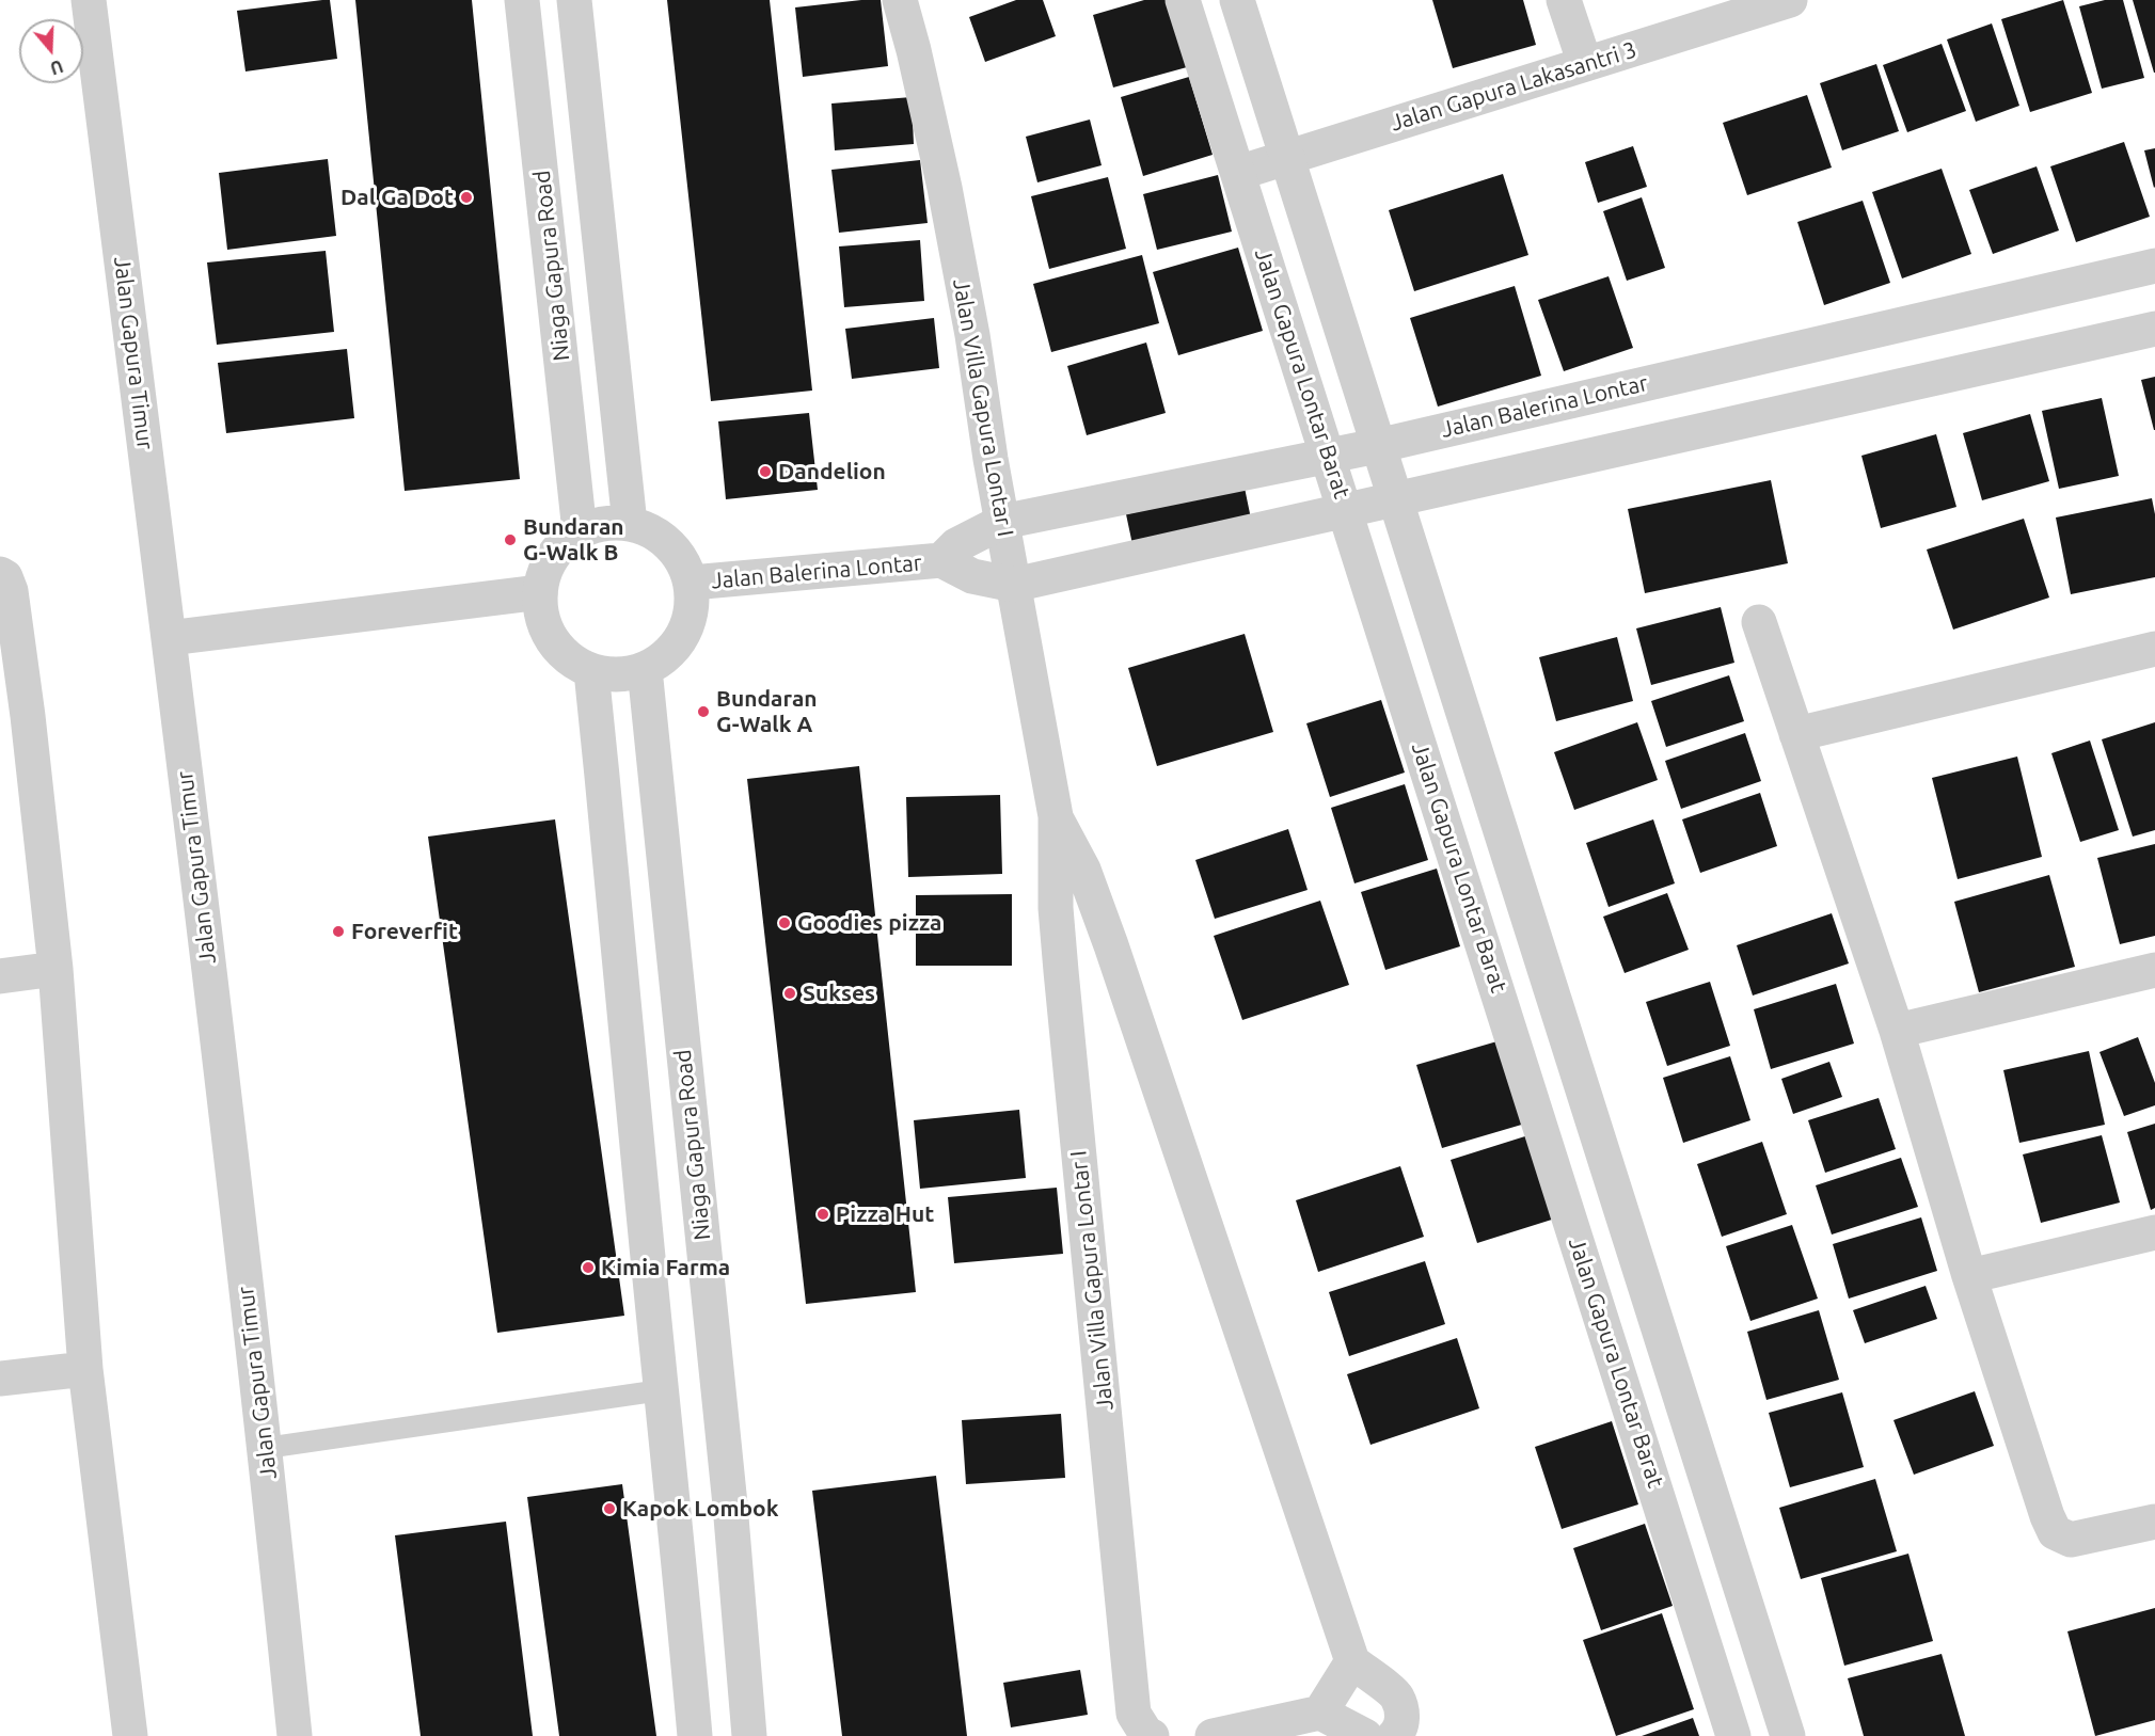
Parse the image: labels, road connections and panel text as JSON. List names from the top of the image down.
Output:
{
  "streets": {
    "street": [
      "Jalan Gapura Lakasantri 3",
      "Niaga Gapura Road",
      "Jalan Gapura Timur",
      "Jalan Gapura Lontar Barat",
      "Jalan Balerina Lontar",
      "Jalan Villa Gapura Lontar I"
    ]
  },
  "crossings": [
    ["Jalan Gapura Lakasantri 3", "Jalan Gapura Lontar Barat"],
    ["Niaga Gapura Road", "Jalan Balerina Lontar"],
    ["Jalan Gapura Lontar Barat", "Jalan Balerina Lontar"],
    ["Jalan Balerina Lontar", "Jalan Villa Gapura Lontar I"]
  ],
  "places": [
    "Dal Ga Dot",
    "Dandelion",
    "Bundaran G-Walk B",
    "Bundaran G-Walk A",
    "Goodies pizza",
    "Foreverfit",
    "Sukses",
    "Pizza Hut",
    "Kimia Farma",
    "Kapok Lombok"
  ],
  "north": "bottom"
}
